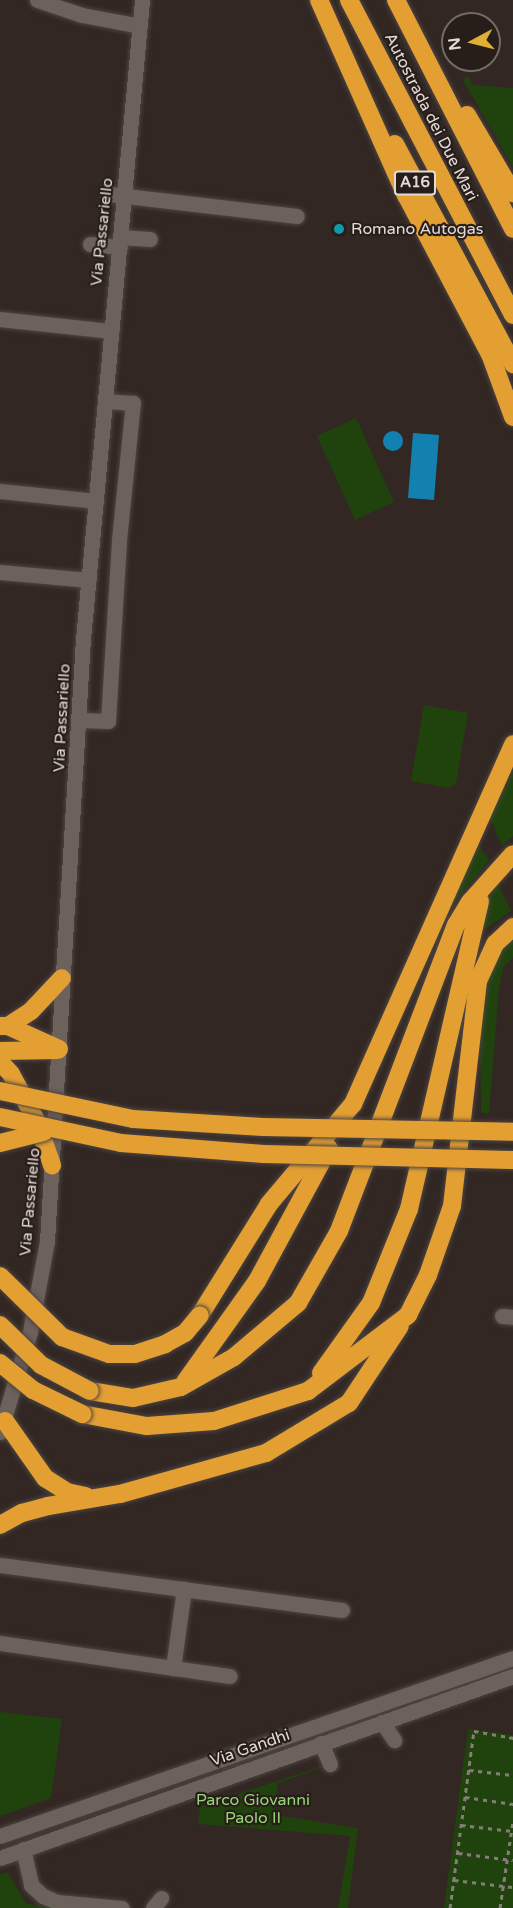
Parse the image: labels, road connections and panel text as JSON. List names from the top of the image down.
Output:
{
  "streets": {
    "highway": ["Autostrada dei Due Mari", "A16"],
    "street": ["Via Passariello", "Via Gandhi"]
  },
  "parks": ["Parco Giovanni Paolo II"],
  "places": ["Romano Autogas"],
  "north": "left"
}
